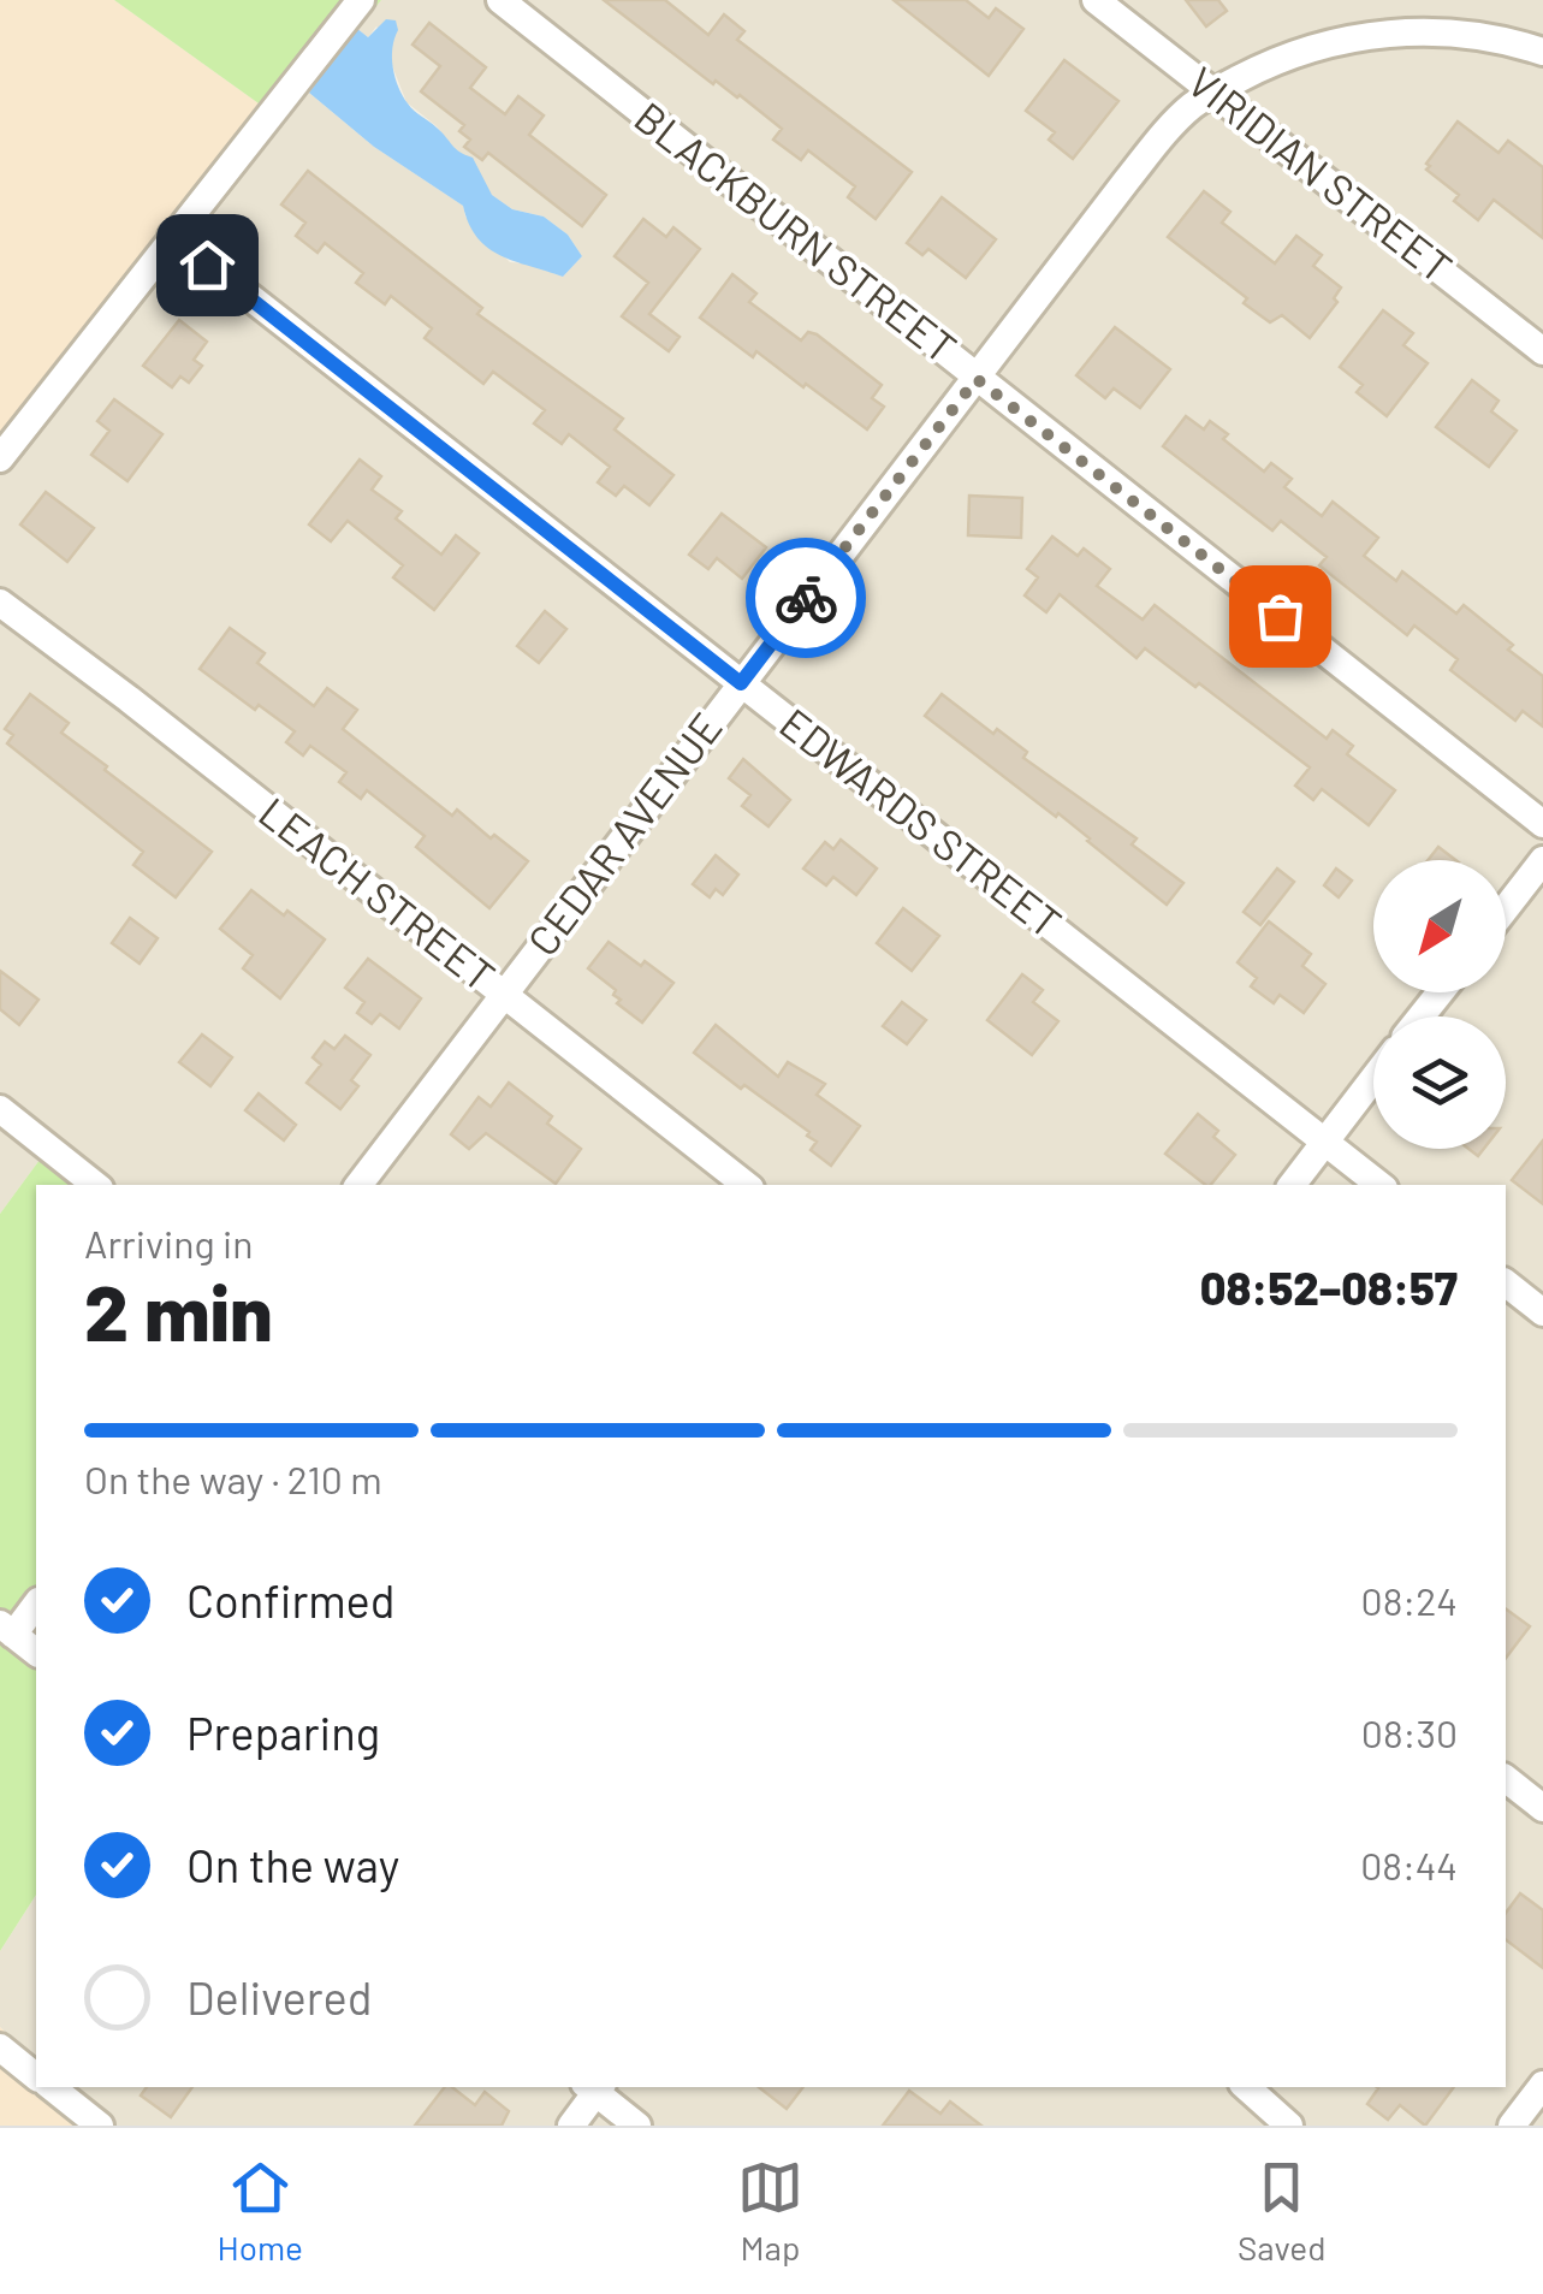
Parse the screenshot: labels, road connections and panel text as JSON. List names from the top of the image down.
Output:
{
  "streets": {
    "street": [
      "VIRIDIAN STREET",
      "BLACKBURN STREET",
      "EDWARDS STREET",
      "CEDAR AVENUE",
      "LEACH STREET"
    ]
  },
  "crossings": [
    ["VIRIDIAN STREET", "CEDAR AVENUE"],
    ["BLACKBURN STREET", "CEDAR AVENUE"],
    ["EDWARDS STREET", "CEDAR AVENUE"],
    ["CEDAR AVENUE", "LEACH STREET"]
  ],
  "north": "bottom left",
  "page": {
    "heading": ["2 min", "Arriving in", "08:52–08:57"],
    "bar": "On the way · 210 m",
    "list": [
      ["Confirmed", "08:24"],
      ["Preparing", "08:30"],
      ["On the way", "08:44"],
      "Delivered"
    ],
    "tabs": ["Home", "Map", "Saved"]
  }
}
